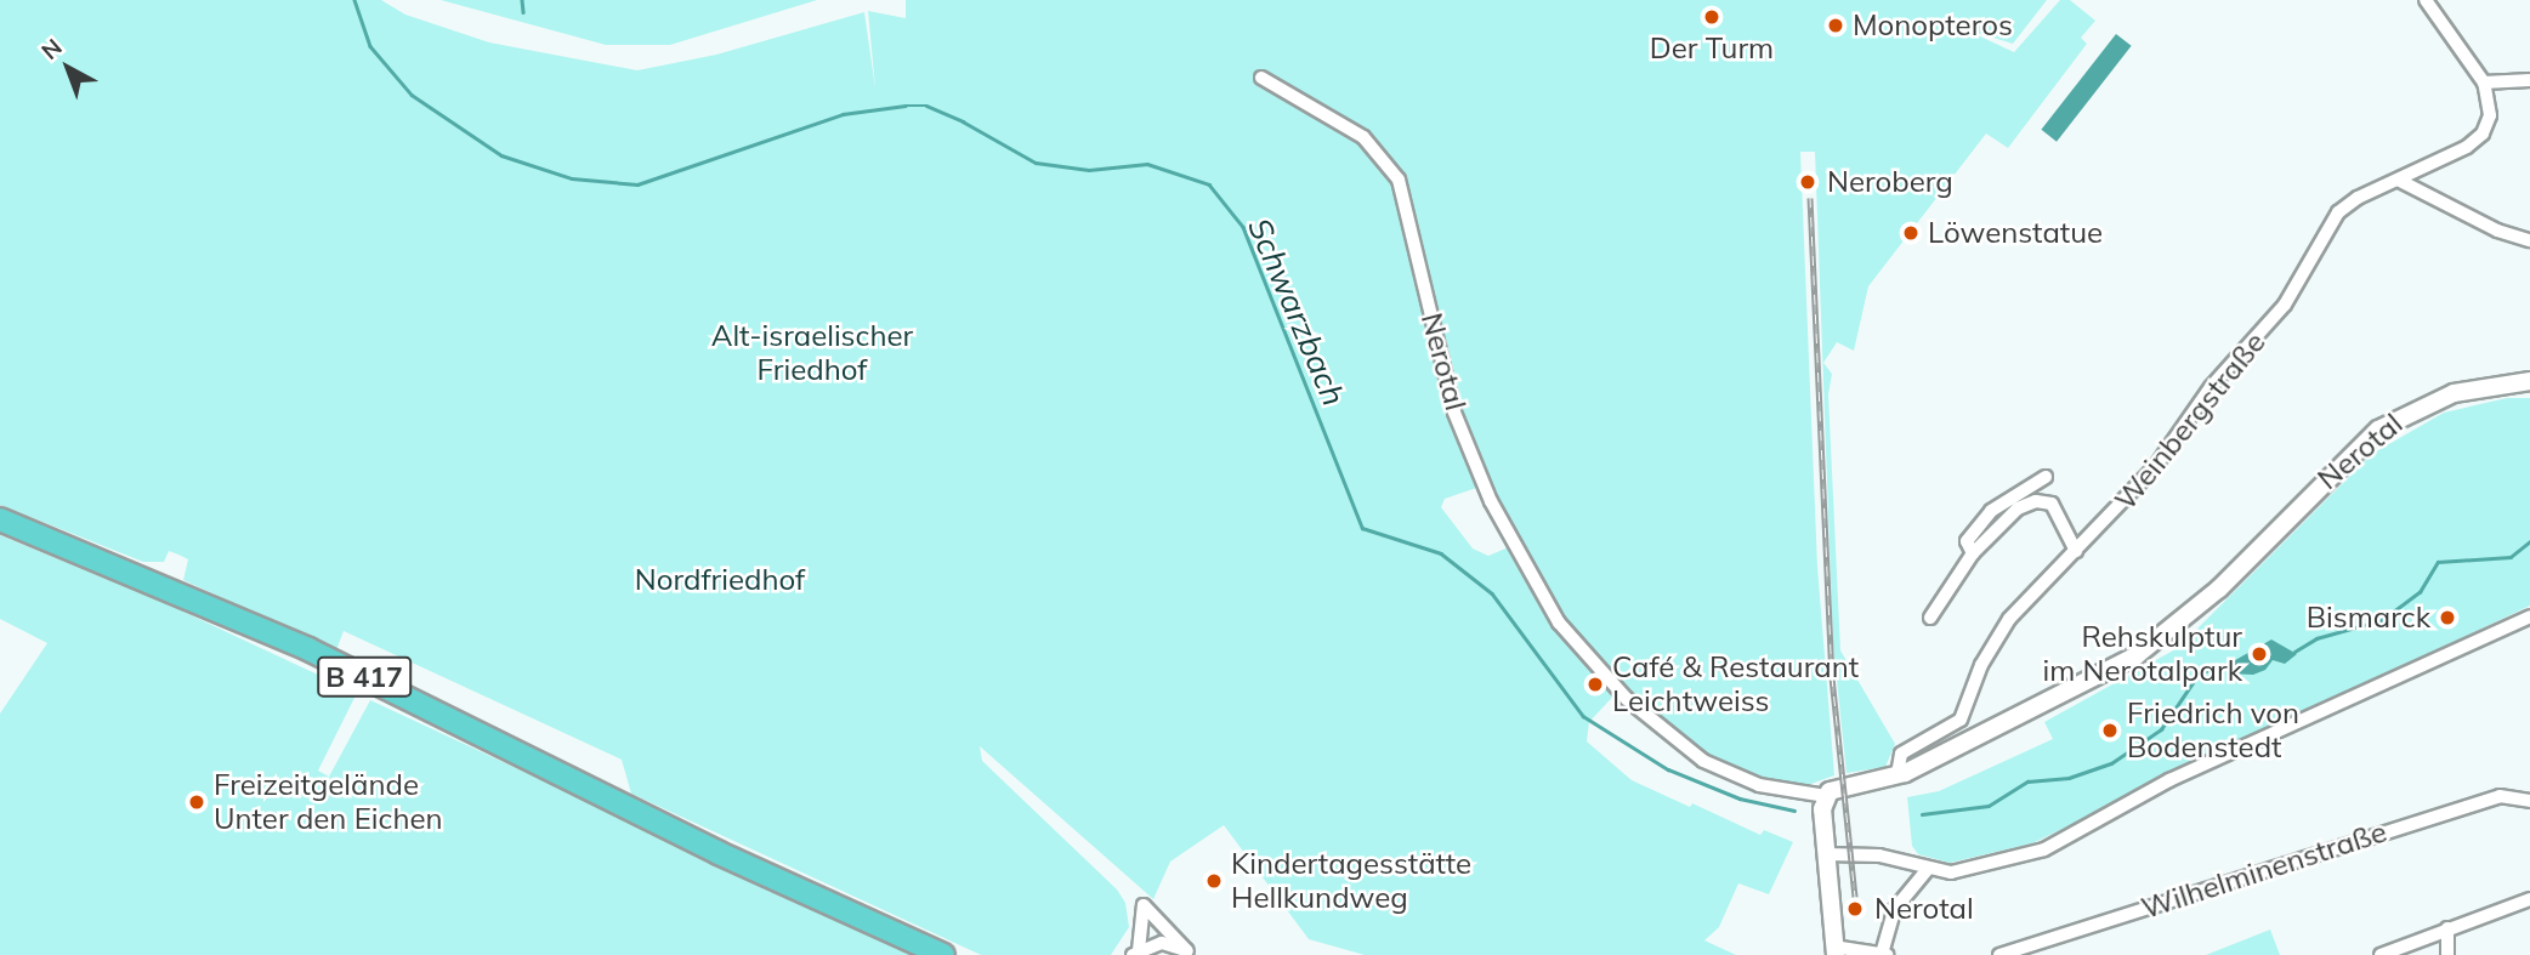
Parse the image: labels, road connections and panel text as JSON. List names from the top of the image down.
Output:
{
  "streets": {
    "main road": ["B 417"],
    "street": ["Nerotal", "Weinbergstraße", "Wilhelminenstraße"]
  },
  "crossings": [
    ["Nerotal", "Weinbergstraße"]
  ],
  "water": ["Schwarzbach"],
  "parks": ["Alt-israelischer Friedhof", "Nordfriedhof"],
  "places": [
    "Der Turm",
    "Monopteros",
    "Neroberg",
    "Löwenstatue",
    "Bismarck",
    "Rehskulptur im Nerotalpark",
    "Café & Restaurant Leichtweiss",
    "Friedrich von Bodenstedt",
    "Freizeitgelände Unter den Eichen",
    "Kindertagesstätte Hellkundweg",
    "Nerotal"
  ],
  "north": "top left"
}
